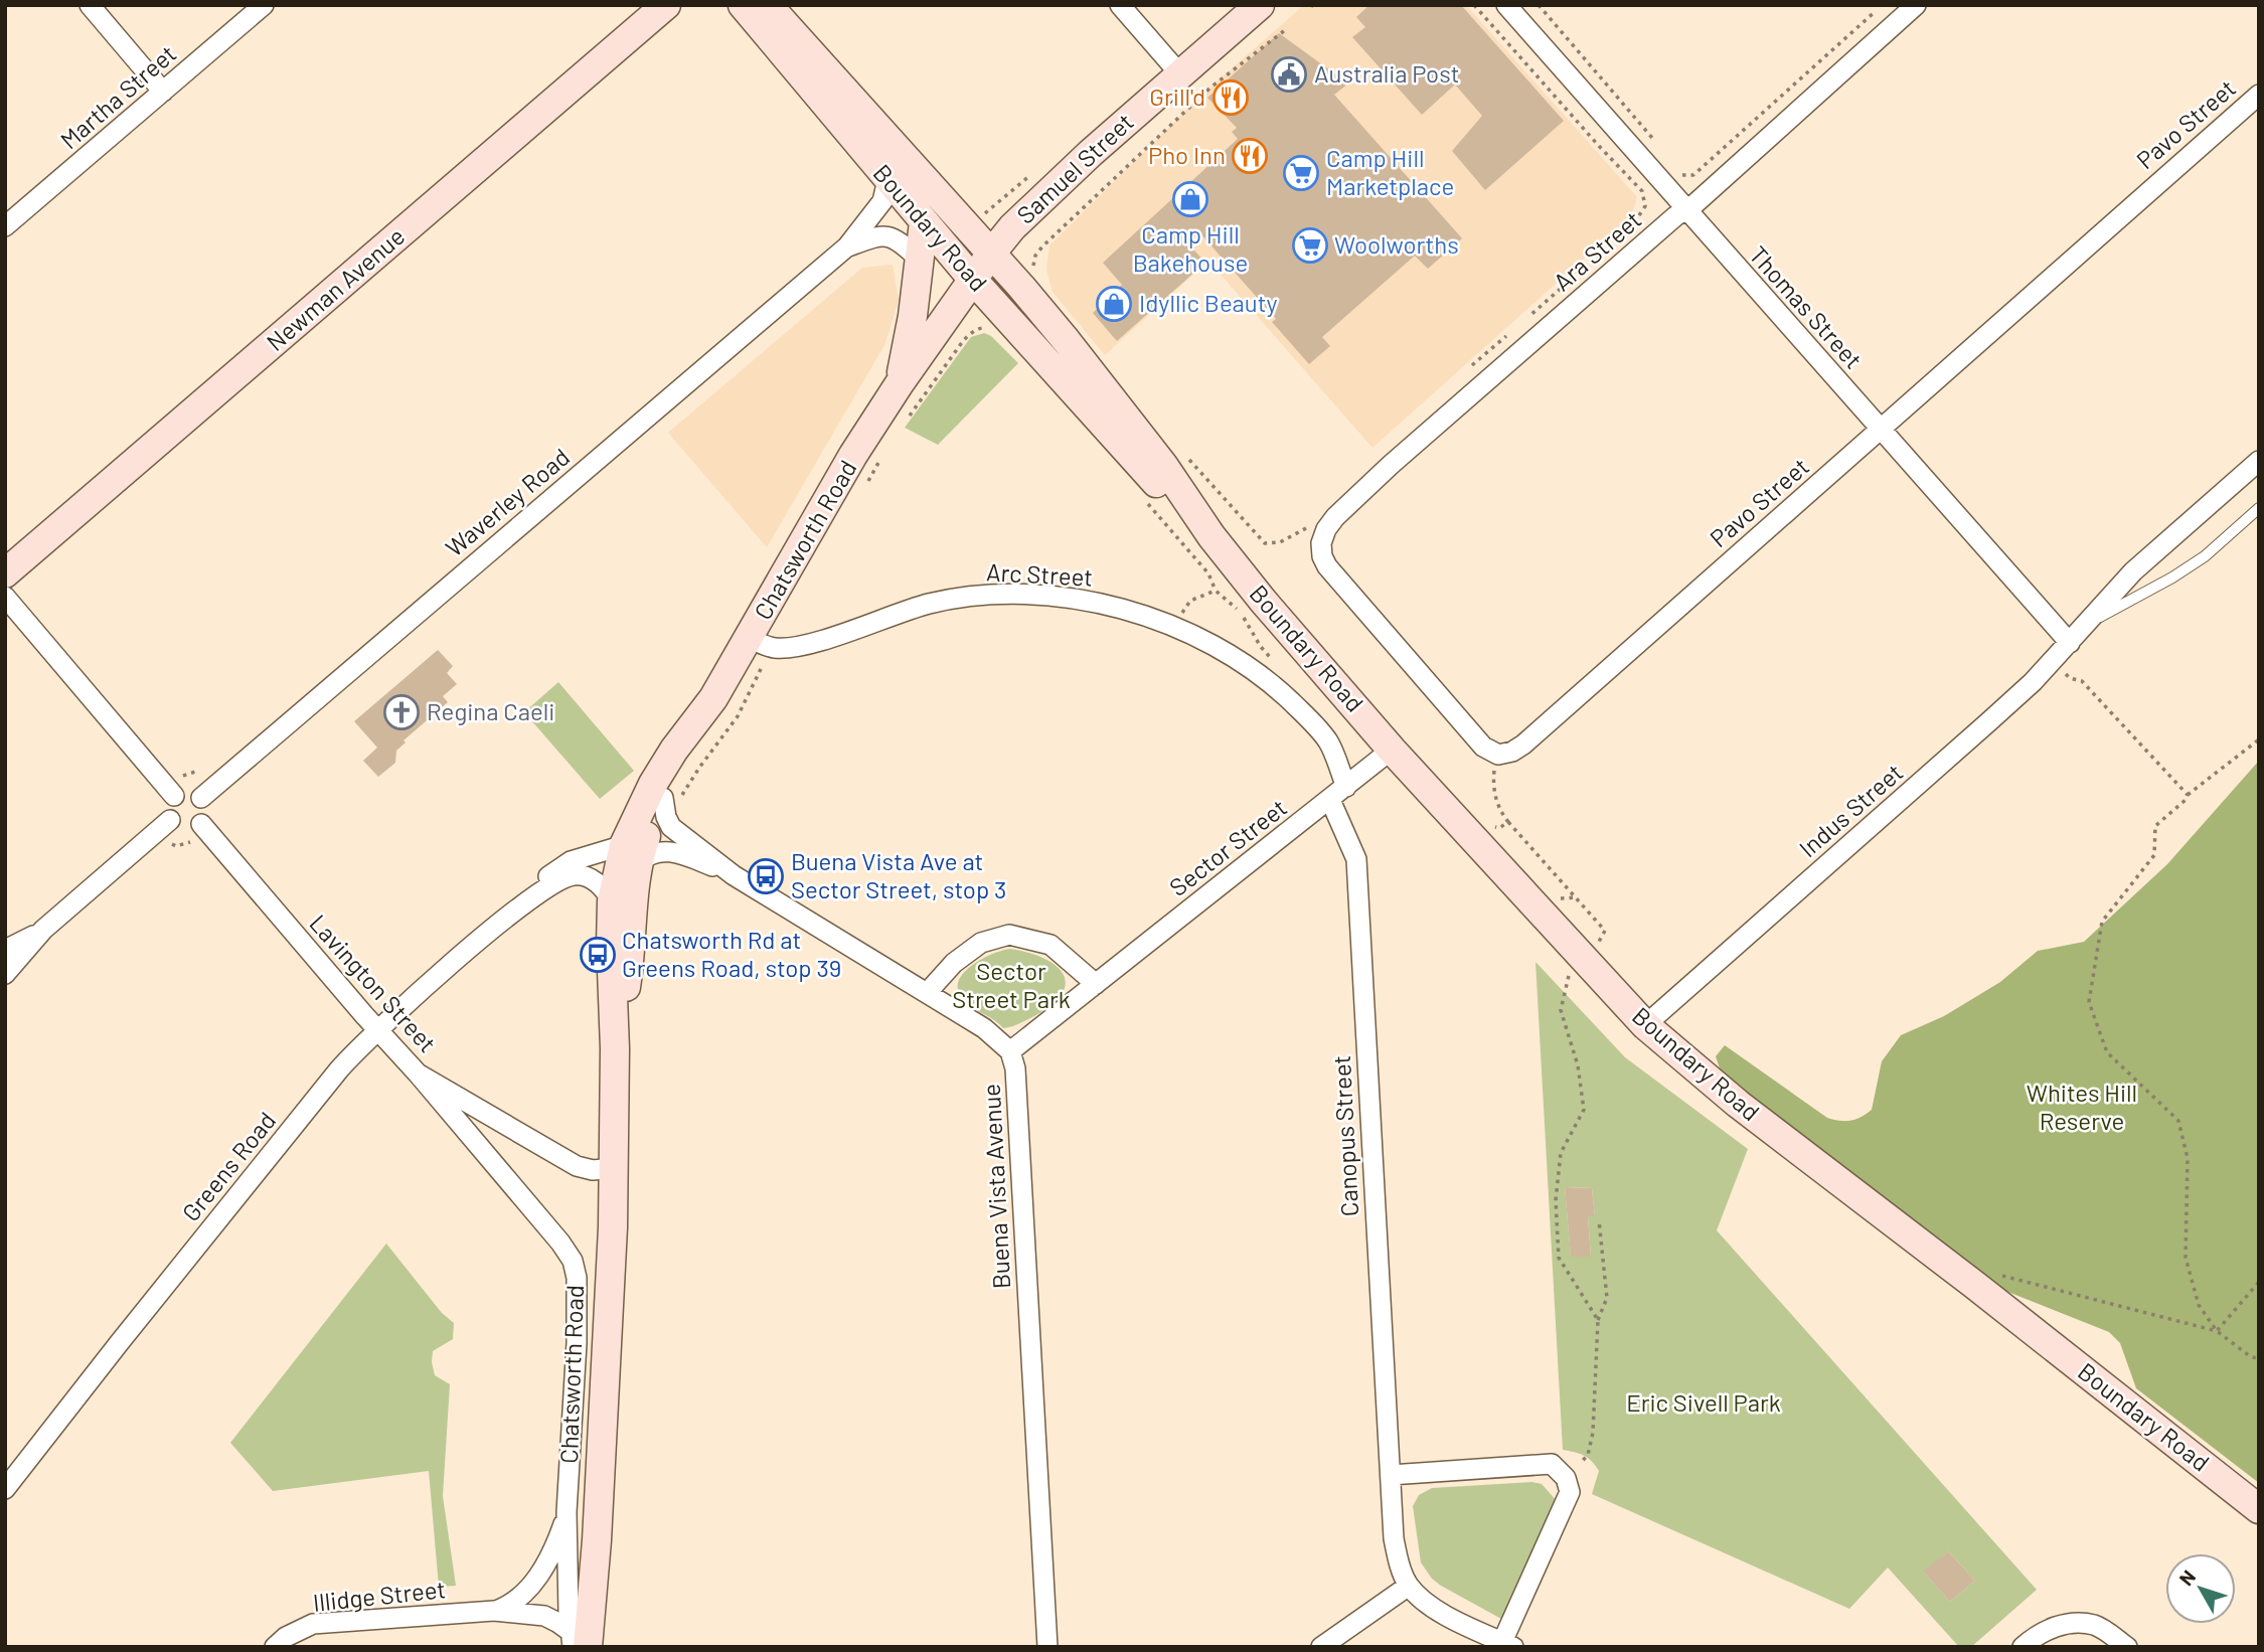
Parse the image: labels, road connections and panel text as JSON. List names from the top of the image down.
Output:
{
  "streets": {
    "main road": [
      "Samuel Street",
      "Boundary Road",
      "Newman Avenue",
      "Chatsworth Road"
    ],
    "street": [
      "Martha Street",
      "Pavo Street",
      "Ara Street",
      "Thomas Street",
      "Waverley Road",
      "Arc Street",
      "Indus Street",
      "Sector Street",
      "Lavington Street",
      "Canopus Street",
      "Greens Road",
      "Buena Vista Avenue",
      "Illidge Street"
    ]
  },
  "crossings": [
    ["Pavo Street", "Ara Street"],
    ["Pavo Street", "Thomas Street"],
    ["Samuel Street", "Boundary Road"],
    ["Samuel Street", "Chatsworth Road"],
    ["Boundary Road", "Waverley Road"],
    ["Boundary Road", "Chatsworth Road"],
    ["Boundary Road", "Indus Street"],
    ["Boundary Road", "Sector Street"],
    ["Ara Street", "Thomas Street"],
    ["Thomas Street", "Indus Street"],
    ["Waverley Road", "Chatsworth Road"],
    ["Waverley Road", "Lavington Street"],
    ["Chatsworth Road", "Arc Street"],
    ["Chatsworth Road", "Lavington Street"],
    ["Chatsworth Road", "Greens Road"],
    ["Chatsworth Road", "Buena Vista Avenue"],
    ["Chatsworth Road", "Illidge Street"],
    ["Arc Street", "Sector Street"],
    ["Sector Street", "Canopus Street"],
    ["Sector Street", "Buena Vista Avenue"],
    ["Lavington Street", "Greens Road"],
    ["Greens Road", "Buena Vista Avenue"]
  ],
  "parks": ["Sector Street Park", "Whites Hill Reserve", "Eric Sivell Park"],
  "places": {
    "public building": ["Australia Post"],
    "restaurant": ["Grill'd", "Pho Inn"],
    "supermarket": ["Camp Hill Marketplace", "Woolworths"],
    "shop": ["Camp Hill Bakehouse", "Idyllic Beauty"],
    "church": ["Regina Caeli"],
    "bus stop": ["Buena Vista Ave at Sector Street, stop 3", "Chatsworth Rd at Greens Road, stop 39"]
  },
  "north": "top left"
}
